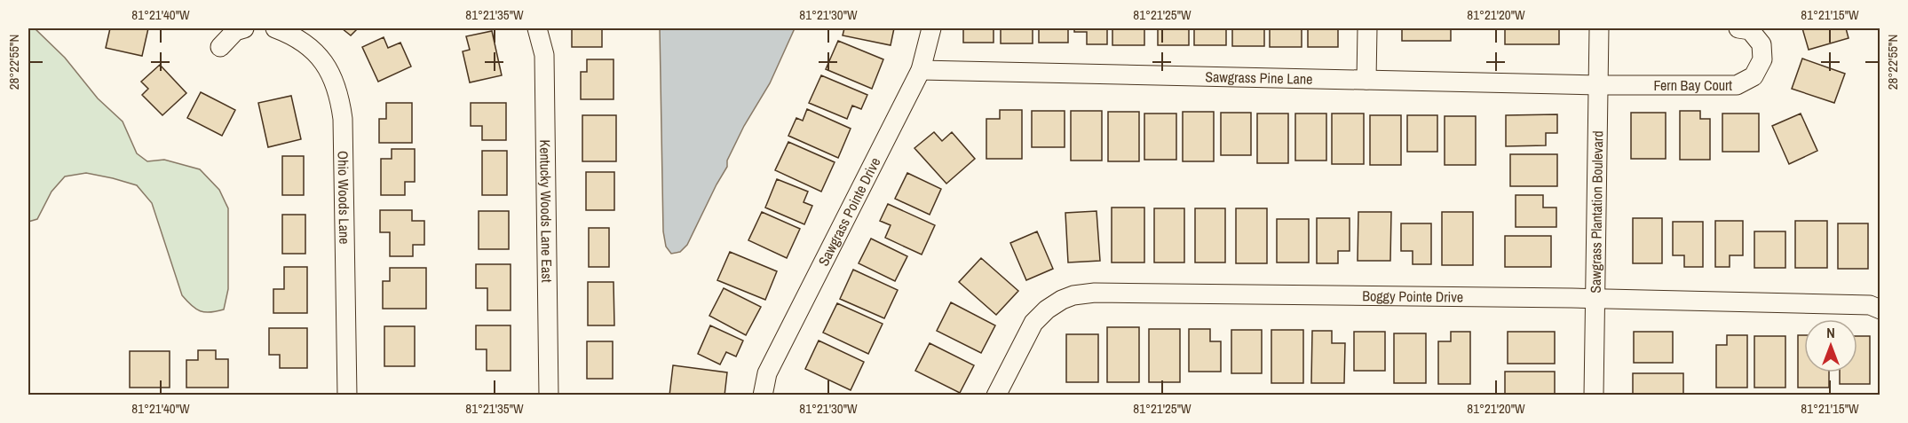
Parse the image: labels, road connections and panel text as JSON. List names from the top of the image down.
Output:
{
  "streets": {
    "street": [
      "Sawgrass Pine Lane",
      "Fern Bay Court",
      "Ohio Woods Lane",
      "Kentucky Woods Lane East",
      "Sawgrass Pointe Drive",
      "Sawgrass Plantation Boulevard",
      "Boggy Pointe Drive"
    ]
  },
  "crossings": [
    ["Sawgrass Pine Lane", "Fern Bay Court"],
    ["Sawgrass Pine Lane", "Sawgrass Pointe Drive"],
    ["Sawgrass Pine Lane", "Sawgrass Plantation Boulevard"],
    ["Fern Bay Court", "Sawgrass Plantation Boulevard"],
    ["Sawgrass Plantation Boulevard", "Boggy Pointe Drive"]
  ],
  "north": "top",
  "coordinates": [
    "81°21'40\"W",
    "81°21'35\"W",
    "81°21'30\"W",
    "81°21'25\"W",
    "81°21'20\"W",
    "81°21'15\"W",
    "28°22'55\"N"
  ]
}
